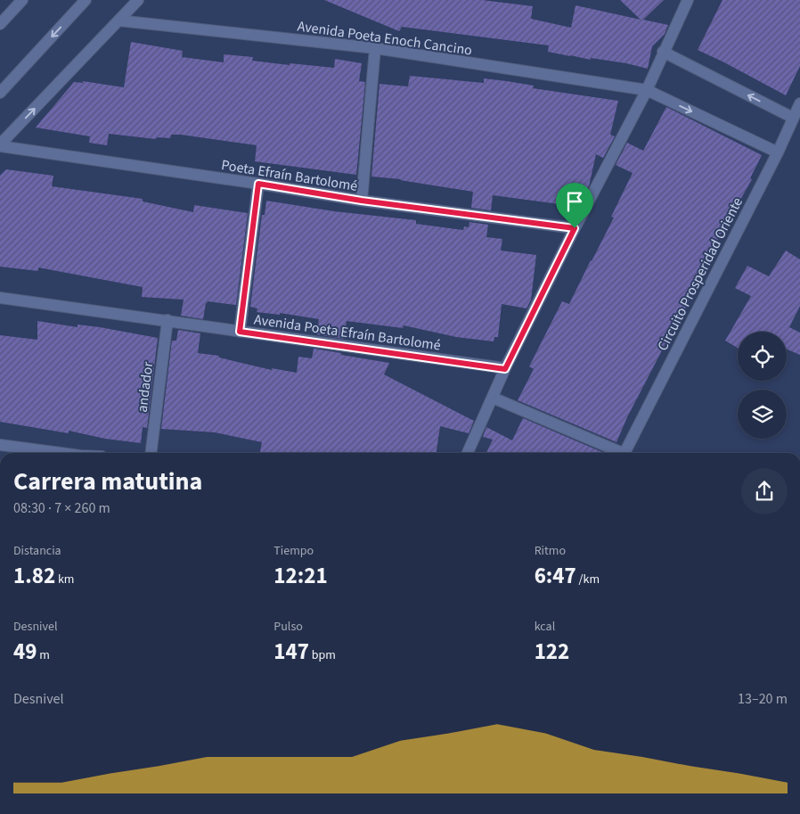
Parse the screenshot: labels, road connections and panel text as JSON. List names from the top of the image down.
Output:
{
  "streets": {
    "street": [
      "Avenida Poeta Enoch Cancino",
      "Poeta Efraín Bartolomé",
      "Circuito Prosperidad Oriente",
      "Avenida Poeta Efraín Bartolomé",
      "andador"
    ]
  },
  "crossings": [
    ["Avenida Poeta Enoch Cancino", "Circuito Prosperidad Oriente"],
    ["Avenida Poeta Efraín Bartolomé", "andador"]
  ],
  "page": {
    "heading": ["Carrera matutina", "08:30 · 7 × 260 m"],
    "stats": [
      ["Distancia", "1.82 km"],
      ["Tiempo", "12:21"],
      ["Ritmo", "6:47 /km"],
      ["Desnivel", "49 m"],
      ["Pulso", "147 bpm"],
      ["kcal", "122"]
    ],
    "chart": ["Desnivel", "13–20 m"]
  }
}
